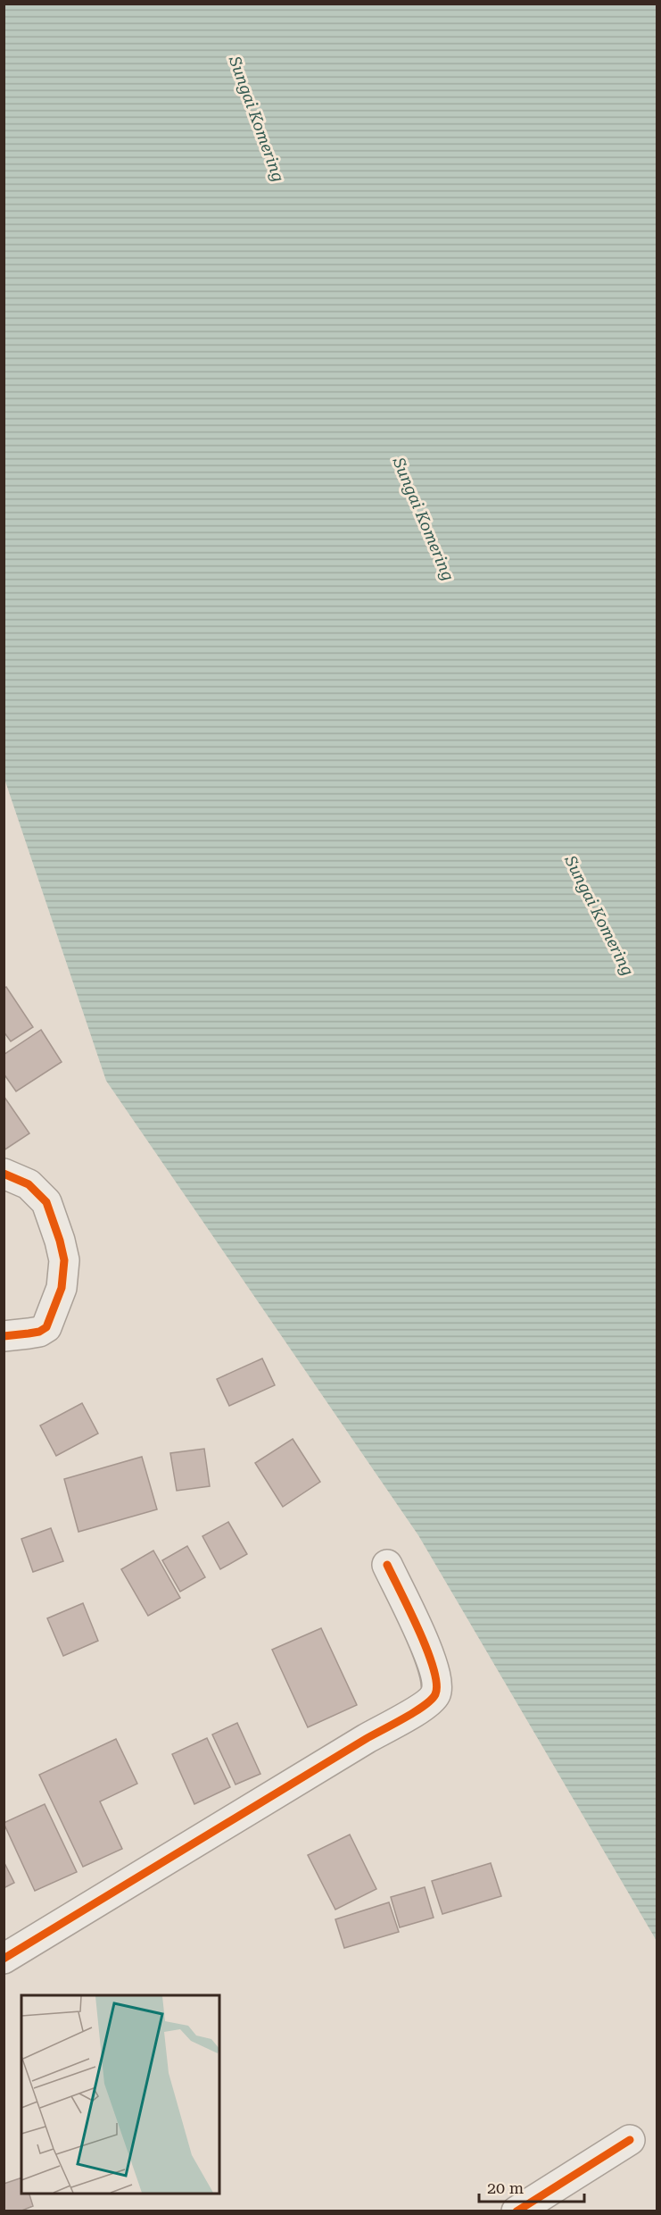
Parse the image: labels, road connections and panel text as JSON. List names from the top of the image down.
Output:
{
  "water": ["Sungai Komering"],
  "scale_bar": "20 m"
}
